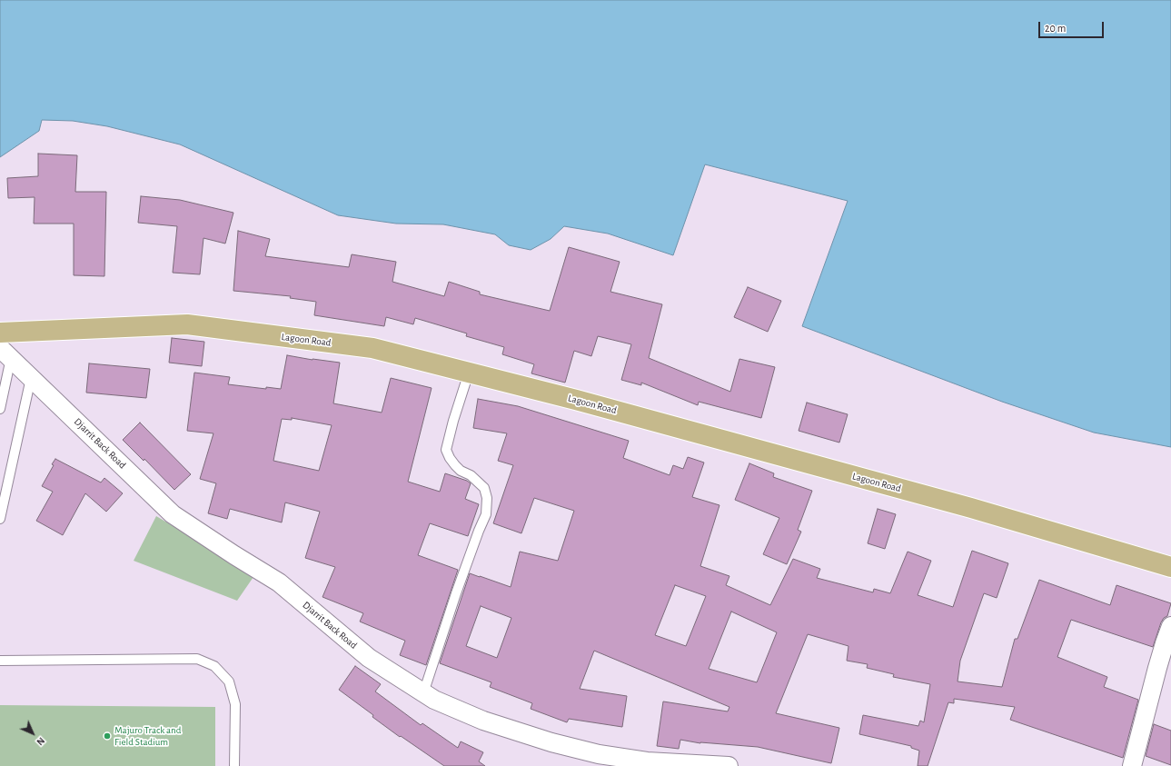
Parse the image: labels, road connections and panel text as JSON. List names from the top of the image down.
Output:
{
  "streets": {
    "main road": ["Lagoon Road"],
    "street": ["Djarrit Back Road"]
  },
  "places": ["Majuro Track and Field Stadium"],
  "scale_bar": "20 m",
  "north": "bottom right"
}
